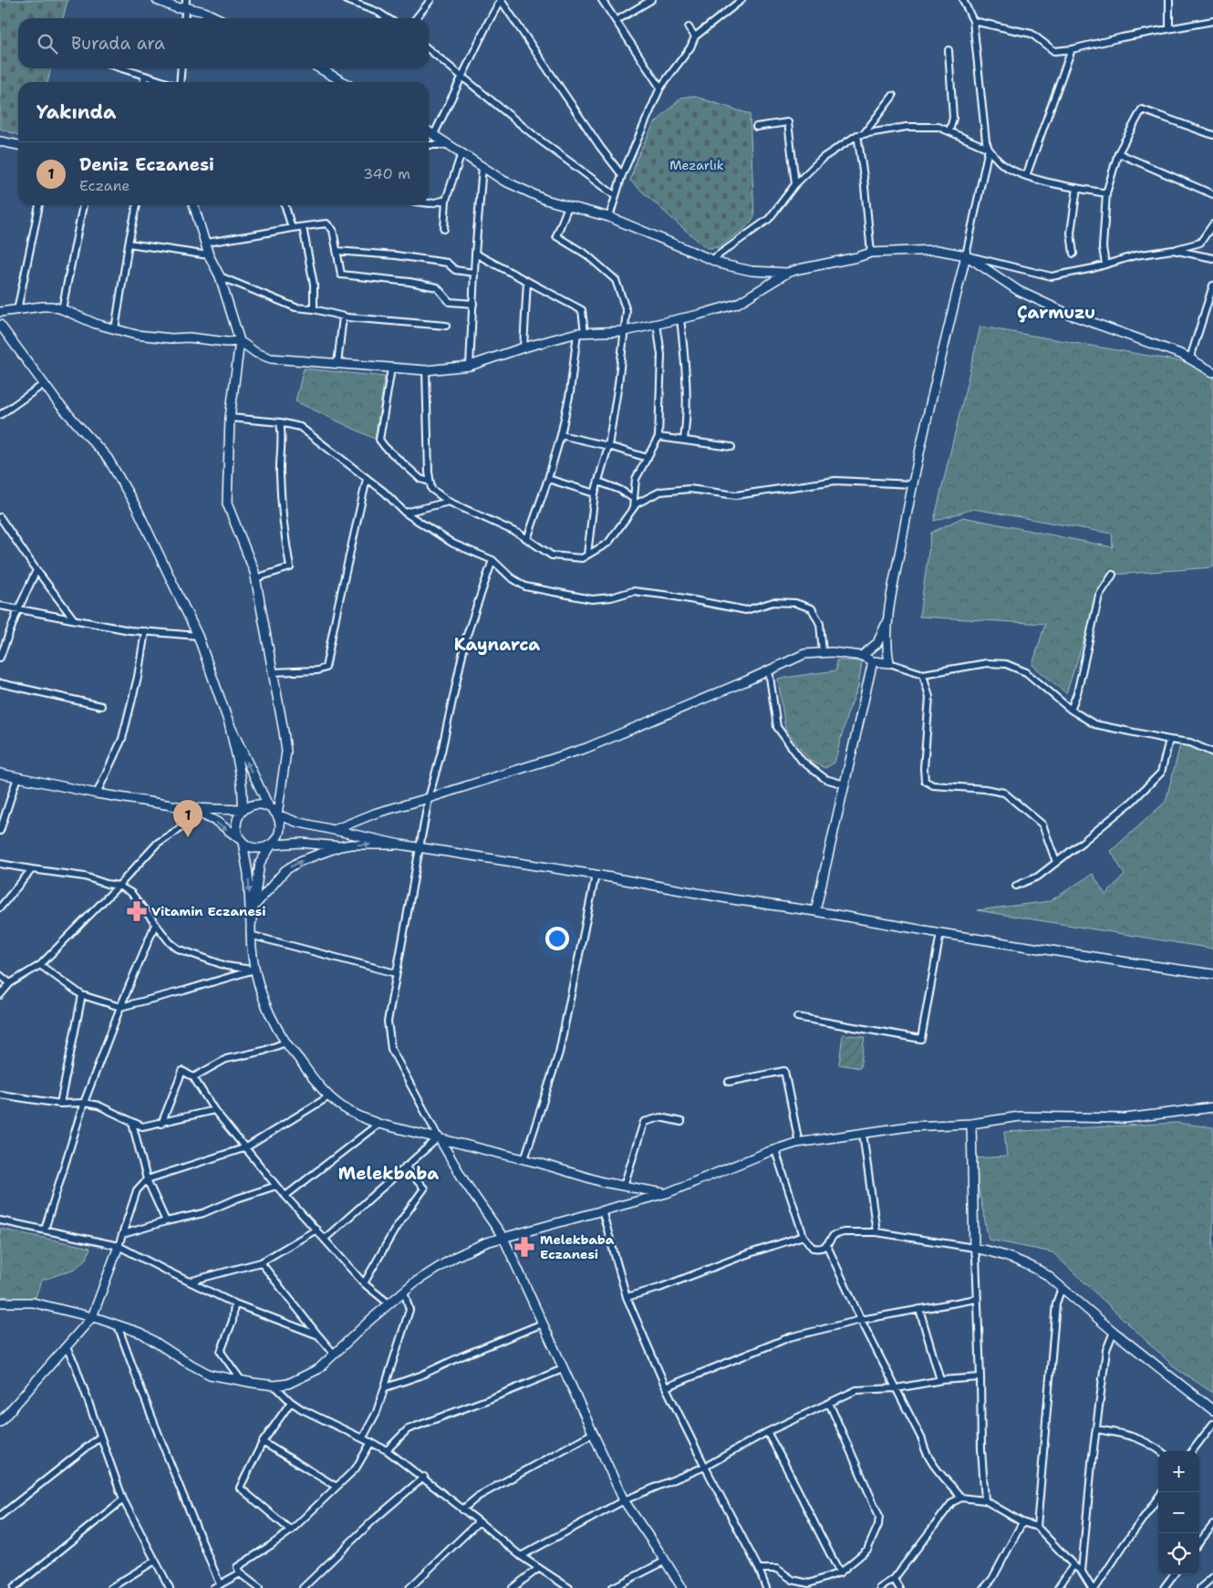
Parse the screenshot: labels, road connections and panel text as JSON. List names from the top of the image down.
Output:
{
  "districts": ["Çarmuzu", "Kaynarca", "Melekbaba"],
  "parks": ["Mezarlık"],
  "places": {
    "pharmacy": ["Vitamin Eczanesi", "Melekbaba Eczanesi"]
  },
  "page": {
    "search": "Burada ara",
    "heading": "Yakında",
    "list": [
      {
        "mark": "1",
        "name": "Deniz Eczanesi",
        "note": "Eczane",
        "value": "340 m"
      }
    ],
    "pins": "1",
    "map_buttons": ["+", "−"]
  }
}
